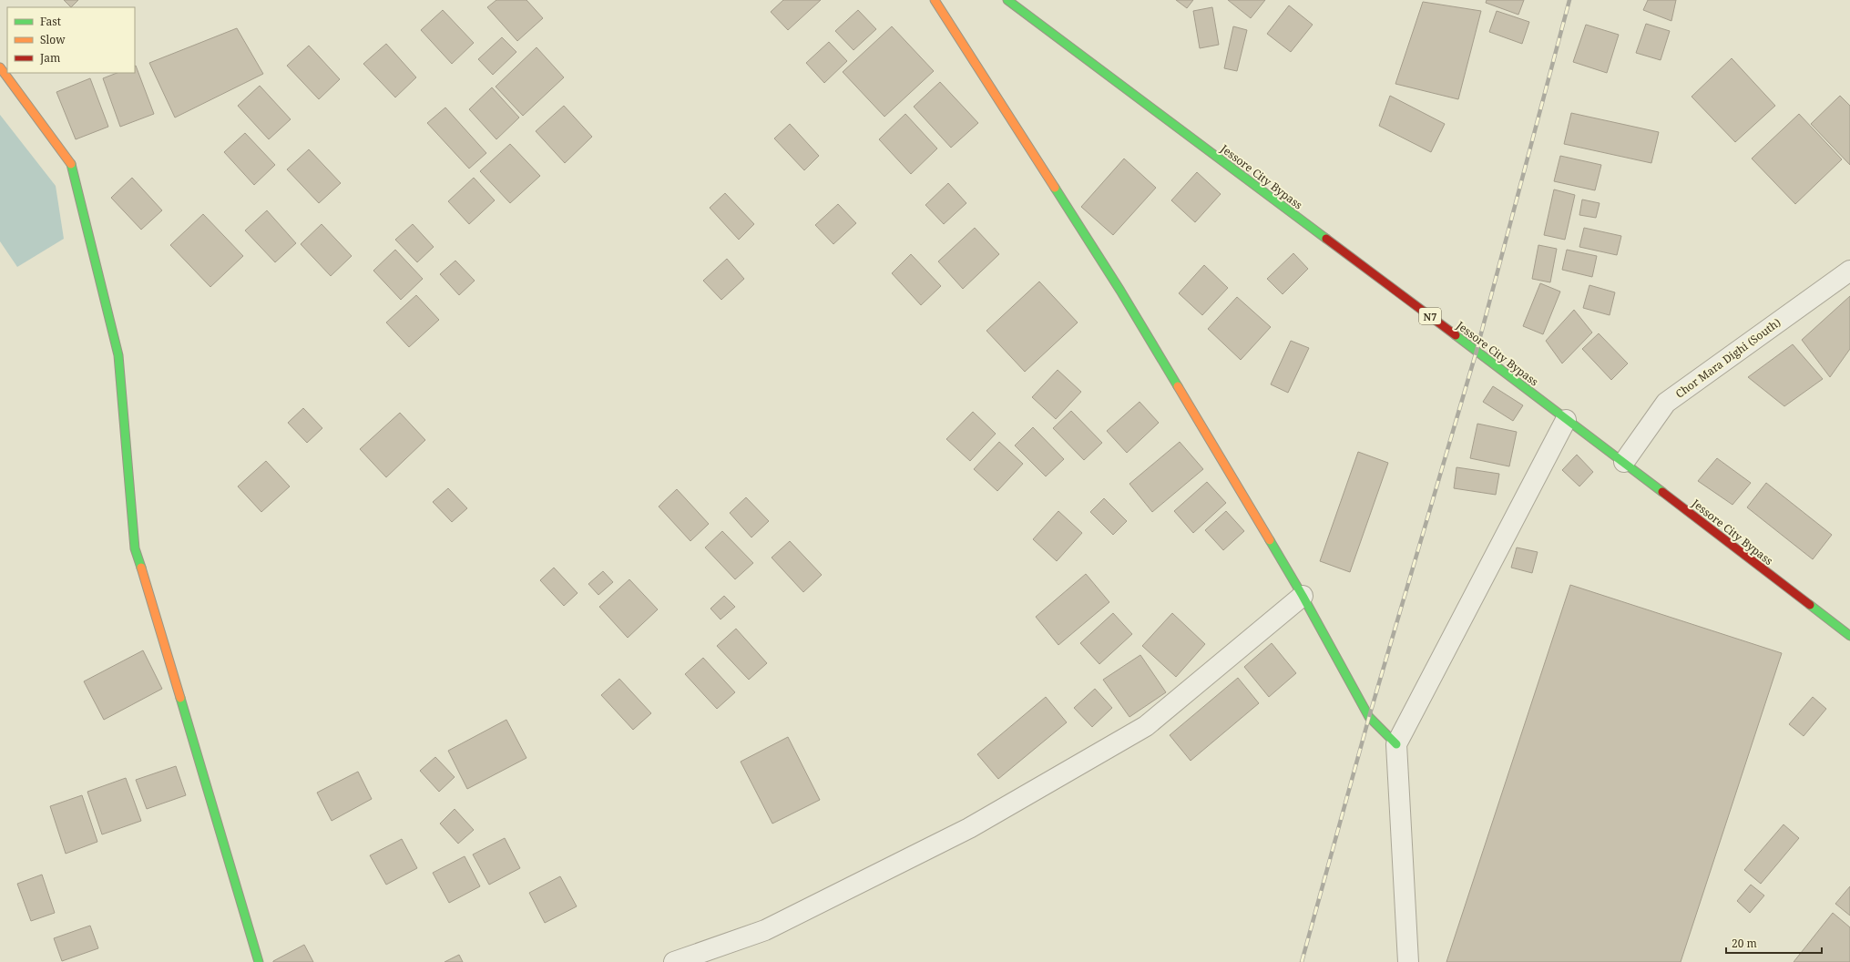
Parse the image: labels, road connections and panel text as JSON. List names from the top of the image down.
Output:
{
  "streets": {
    "main road": ["Jessore City Bypass", "N7"],
    "street": ["Chor Mara Dighi (South)"]
  },
  "crossings": [
    ["Jessore City Bypass", "Chor Mara Dighi (South)"]
  ],
  "legend": ["Fast", "Slow", "Jam"],
  "scale_bar": "20 m"
}
